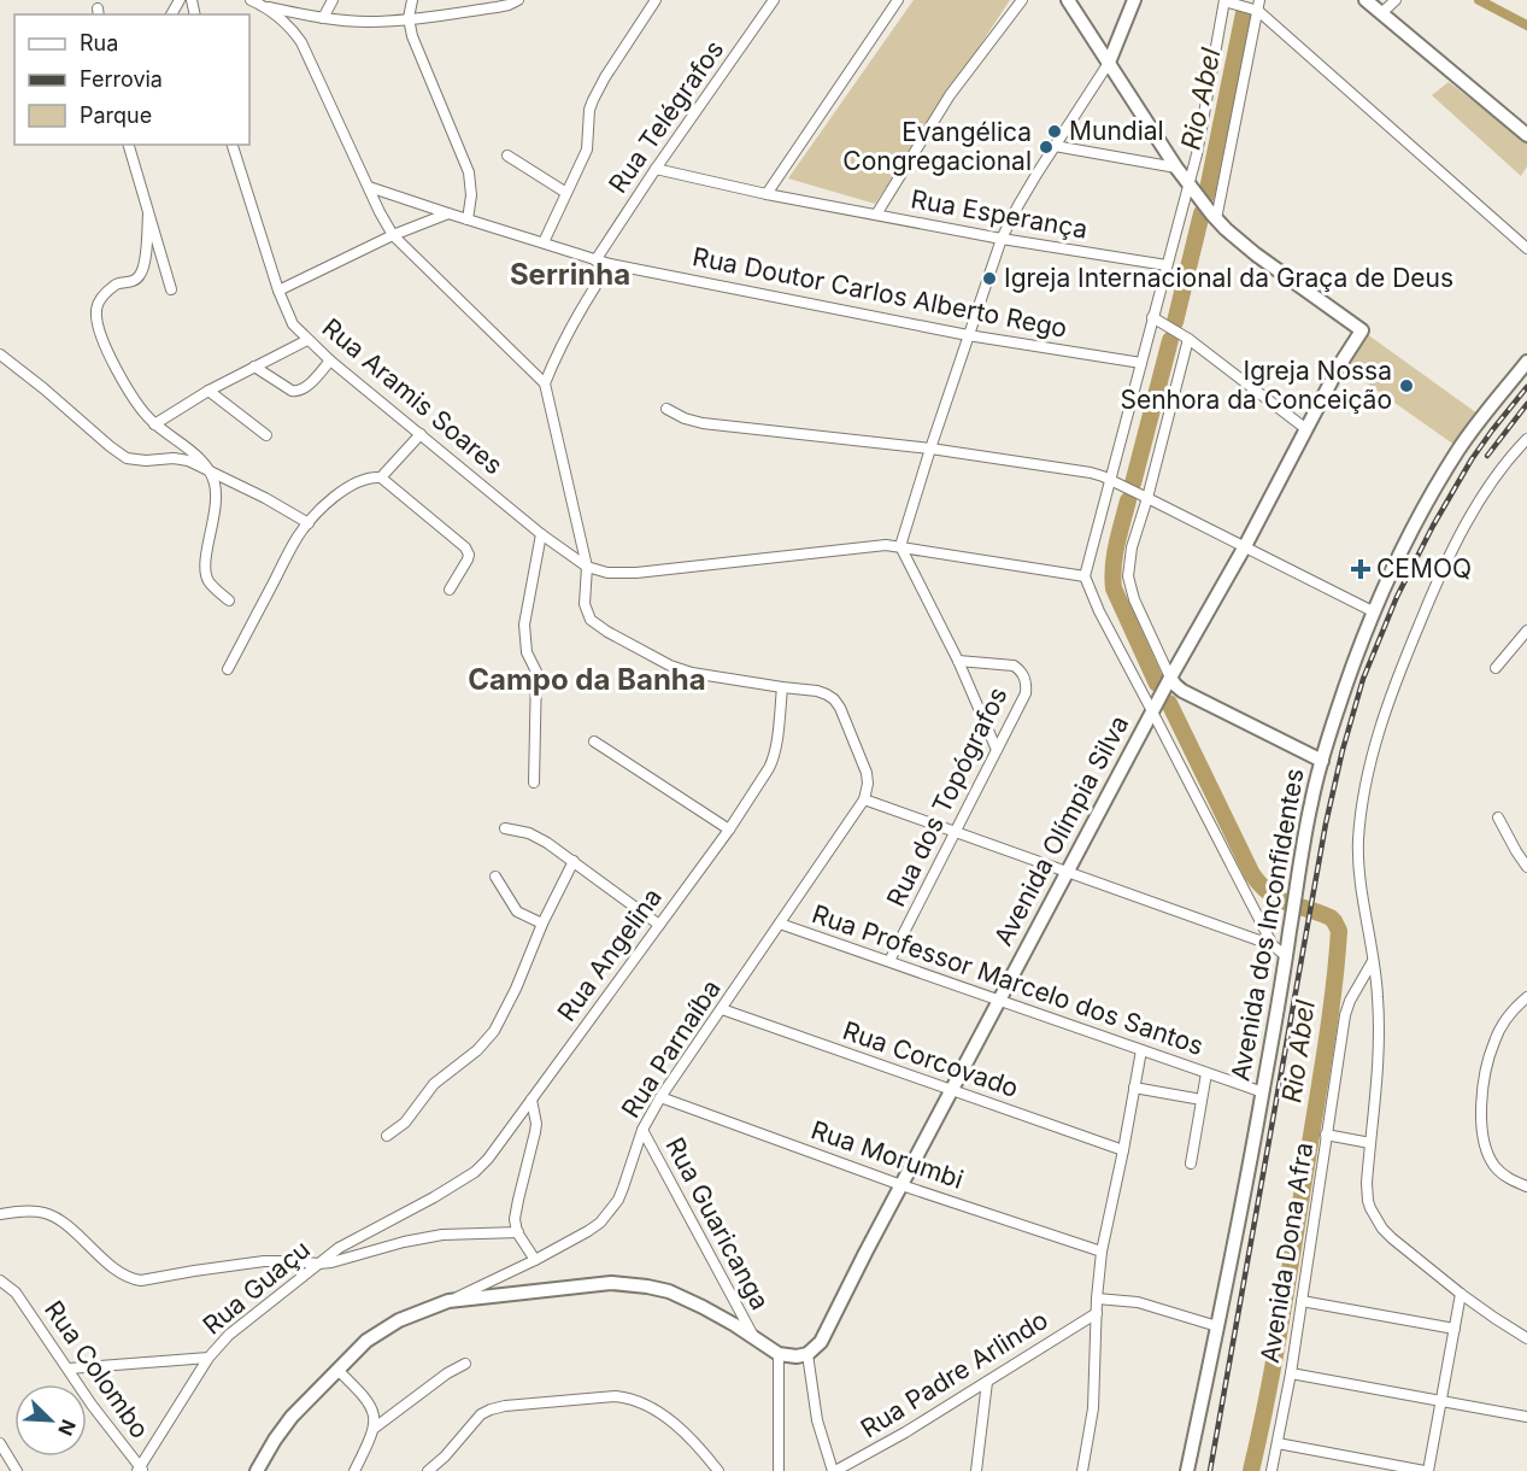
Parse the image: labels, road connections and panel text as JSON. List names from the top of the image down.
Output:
{
  "streets": {
    "main road": ["Avenida Olímpia Silva", "Avenida dos Inconfidentes"],
    "street": [
      "Rua Telégrafos",
      "Rua Esperança",
      "Rua Doutor Carlos Alberto Rego",
      "Rua Aramis Soares",
      "Rua dos Topógrafos",
      "Rua Angelina",
      "Rua Professor Marcelo dos Santos",
      "Rua Parnaíba",
      "Rua Corcovado",
      "Rua Morumbi",
      "Rua Guaricanga",
      "Avenida Dona Afra",
      "Rua Guaçu",
      "Rua Colombo",
      "Rua Padre Arlindo"
    ]
  },
  "crossings": [
    ["Rua Telégrafos", "Rua Esperança"],
    ["Rua Telégrafos", "Rua Doutor Carlos Alberto Rego"],
    ["Rua dos Topógrafos", "Rua Professor Marcelo dos Santos"],
    ["Avenida Olímpia Silva", "Rua Professor Marcelo dos Santos"],
    ["Avenida Olímpia Silva", "Rua Corcovado"],
    ["Avenida Olímpia Silva", "Rua Morumbi"],
    ["Avenida dos Inconfidentes", "Rua Professor Marcelo dos Santos"],
    ["Rua Angelina", "Rua Guaçu"],
    ["Rua Professor Marcelo dos Santos", "Rua Parnaíba"],
    ["Rua Parnaíba", "Rua Corcovado"],
    ["Rua Parnaíba", "Rua Morumbi"],
    ["Rua Parnaíba", "Rua Guaricanga"],
    ["Rua Guaçu", "Rua Colombo"]
  ],
  "districts": ["Serrinha", "Campo da Banha"],
  "water": ["Rio Abel"],
  "places": {
    "other": [
      "Mundial",
      "Evangélica Congregacional",
      "Igreja Internacional da Graça de Deus",
      "Igreja Nossa Senhora da Conceição"
    ],
    "health": ["CEMOQ"]
  },
  "legend": ["Rua", "Ferrovia", "Parque"],
  "north": "bottom right"
}
